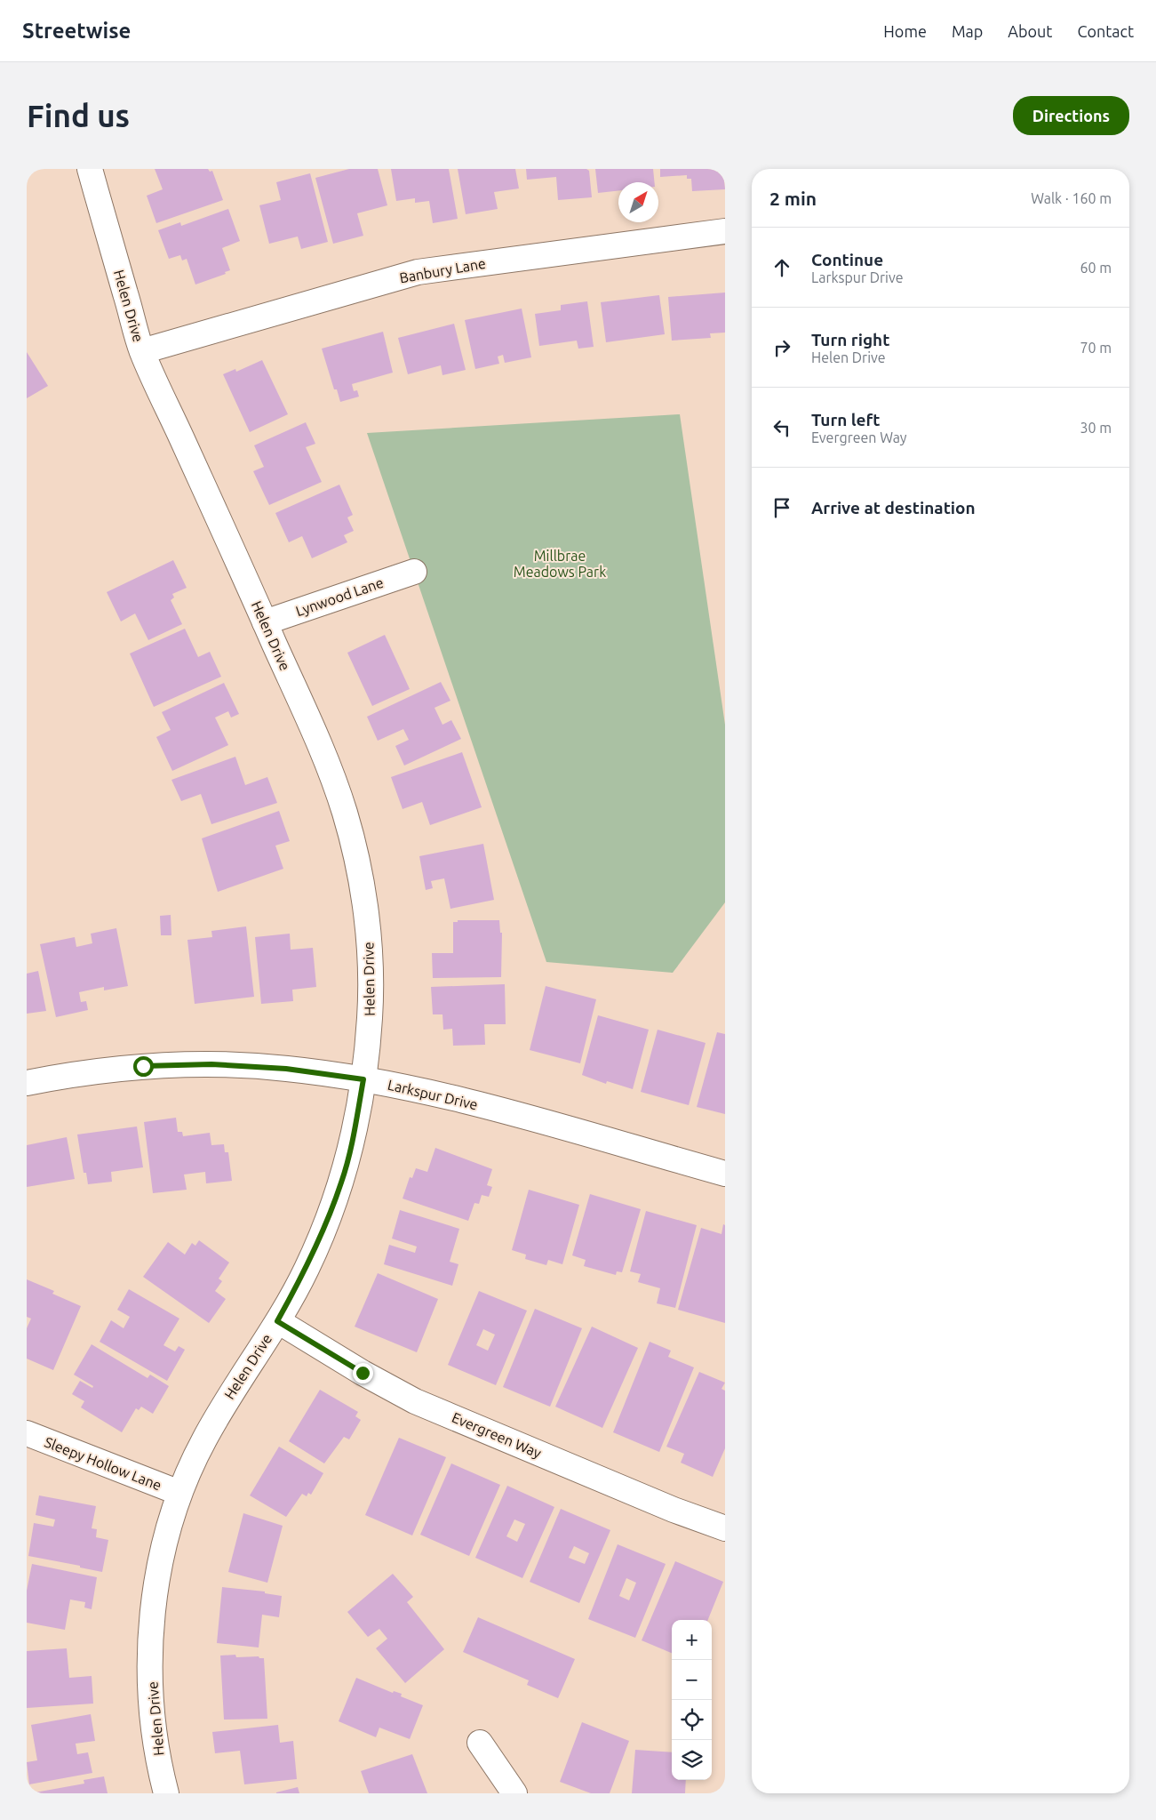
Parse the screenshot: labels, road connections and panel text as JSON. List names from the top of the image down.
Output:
{
  "streets": {
    "street": [
      "Banbury Lane",
      "Helen Drive",
      "Lynwood Lane",
      "Larkspur Drive",
      "Evergreen Way",
      "Sleepy Hollow Lane"
    ]
  },
  "crossings": [
    ["Banbury Lane", "Helen Drive"],
    ["Helen Drive", "Lynwood Lane"],
    ["Helen Drive", "Larkspur Drive"],
    ["Helen Drive", "Evergreen Way"],
    ["Helen Drive", "Sleepy Hollow Lane"]
  ],
  "parks": ["Millbrae Meadows Park"],
  "north": "top right",
  "page": {
    "header": "Streetwise",
    "nav": [
      "Home",
      "Map",
      "About",
      "Contact"
    ],
    "buttons": "Directions",
    "title": "Find us",
    "heading": ["2 min", "Walk · 160 m"],
    "list": [
      ["Continue", "Larkspur Drive", "60 m"],
      ["Turn right", "Helen Drive", "70 m"],
      ["Turn left", "Evergreen Way", "30 m"],
      "Arrive at destination"
    ],
    "map_buttons": ["+", "−"]
  }
}
